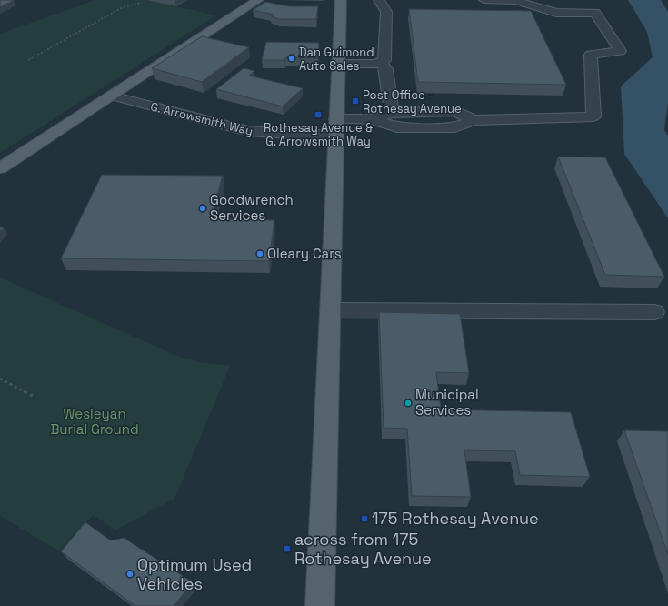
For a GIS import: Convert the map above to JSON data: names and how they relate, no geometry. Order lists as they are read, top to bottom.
{
  "streets": {
    "street": ["G. Arrowsmith Way"]
  },
  "parks": ["Wesleyan Burial Ground"],
  "places": {
    "other": [
      "Dan Guimond Auto Sales",
      "Goodwrench Services",
      "Oleary Cars",
      "Municipal Services",
      "Optimum Used Vehicles"
    ],
    "transit": [
      "Post Office - Rothesay Avenue",
      "Rothesay Avenue & G. Arrowsmith Way",
      "175 Rothesay Avenue",
      "across from 175 Rothesay Avenue"
    ]
  }
}
